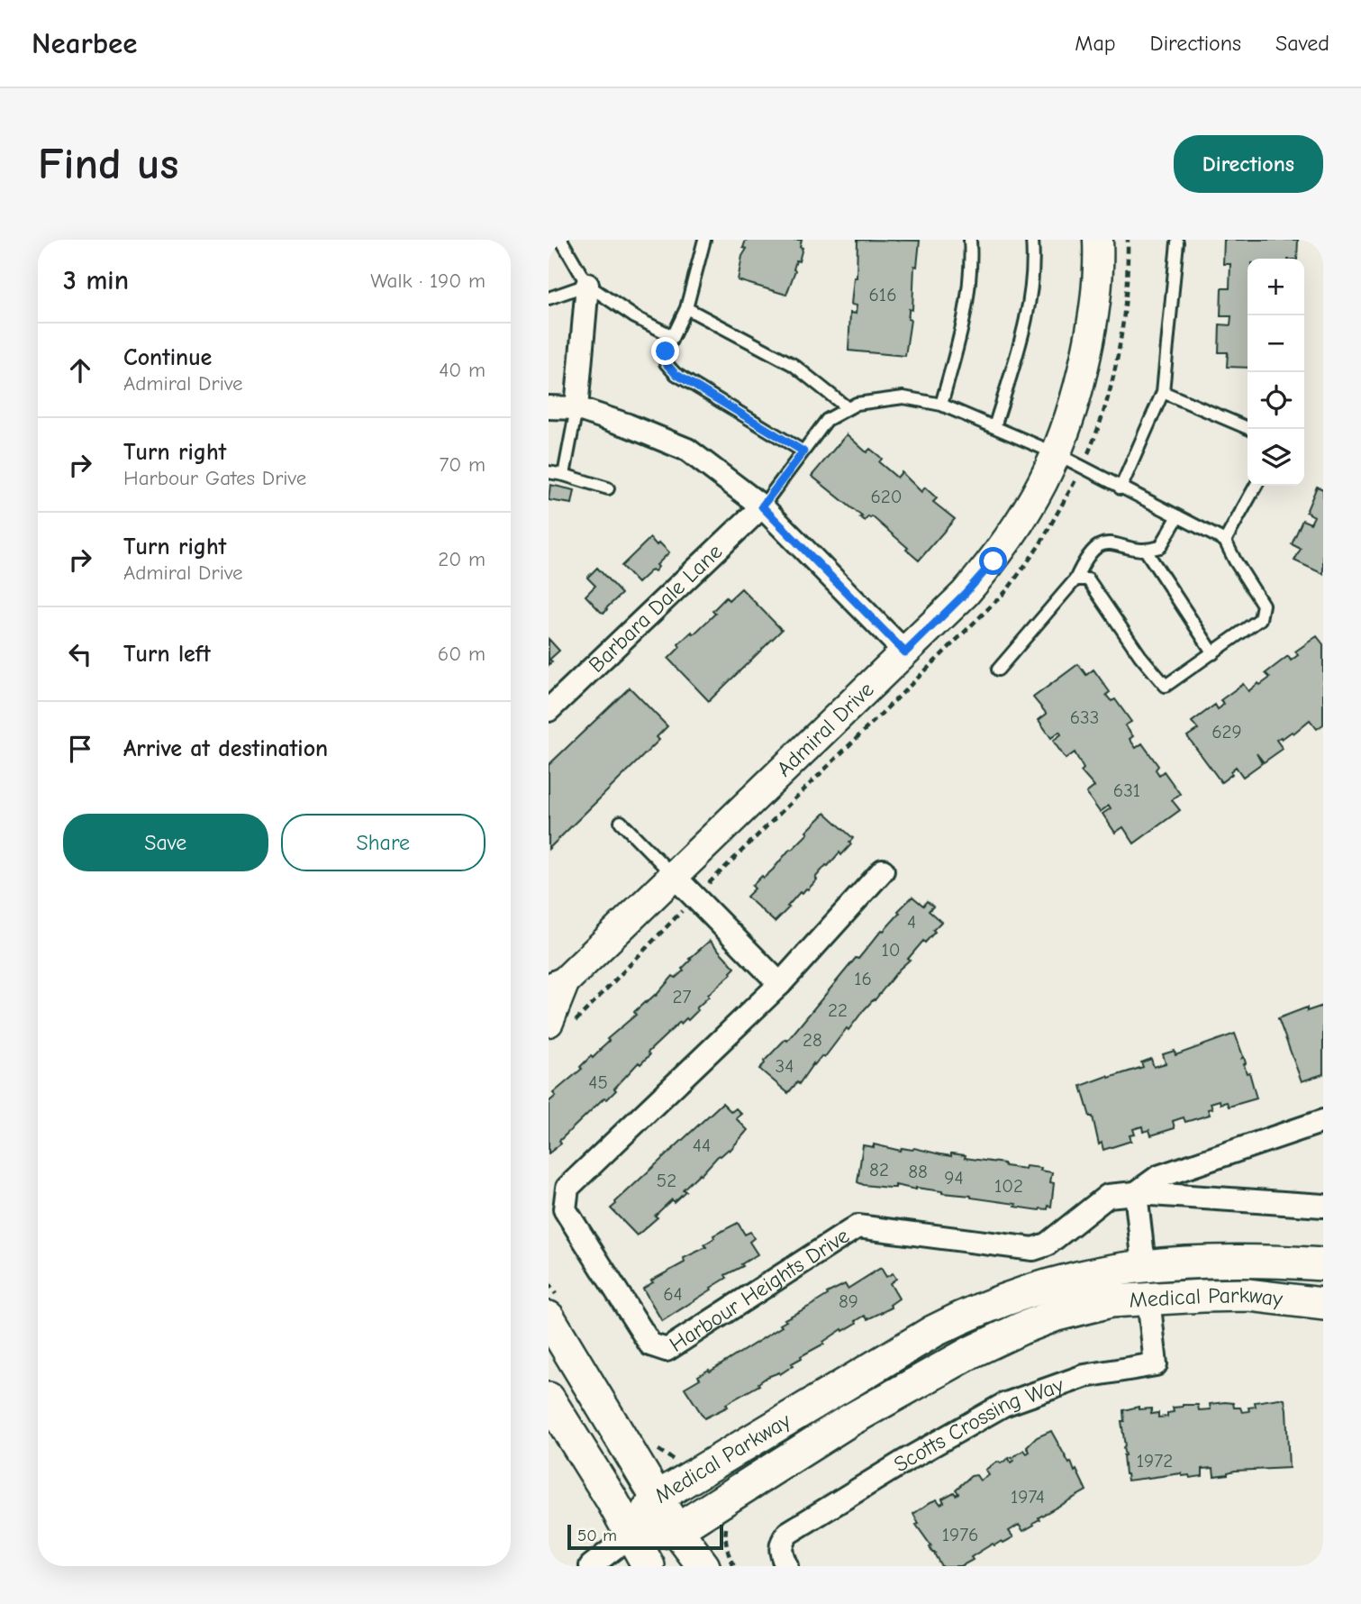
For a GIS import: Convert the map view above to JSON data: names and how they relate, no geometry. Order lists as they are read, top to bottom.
{
  "streets": {
    "main road": ["Medical Parkway"],
    "street": [
      "Barbara Dale Lane",
      "Admiral Drive",
      "Harbour Heights Drive",
      "Scotts Crossing Way"
    ]
  },
  "crossings": [
    ["Medical Parkway", "Scotts Crossing Way"]
  ],
  "house_numbers": [
    "616",
    "620",
    "633",
    "629",
    "631",
    "4",
    "10",
    "16",
    "27",
    "22",
    "28",
    "34",
    "45",
    "44",
    "82",
    "88",
    "94",
    "52",
    "102",
    "64",
    "89",
    "1972",
    "1974",
    "1976"
  ],
  "scale_bar": "50 m",
  "page": {
    "header": "Nearbee",
    "nav": ["Map", "Directions", "Saved"],
    "buttons": [
      "Directions",
      ["Save", "Share"]
    ],
    "title": "Find us",
    "heading": ["3 min", "Walk · 190 m"],
    "map_buttons": ["+", "−"],
    "list": [
      ["Continue", "Admiral Drive", "40 m"],
      ["Turn right", "Harbour Gates Drive", "70 m"],
      ["Turn right", "Admiral Drive", "20 m"],
      ["Turn left", "60 m"],
      "Arrive at destination"
    ],
    "scale": "50 m"
  }
}
